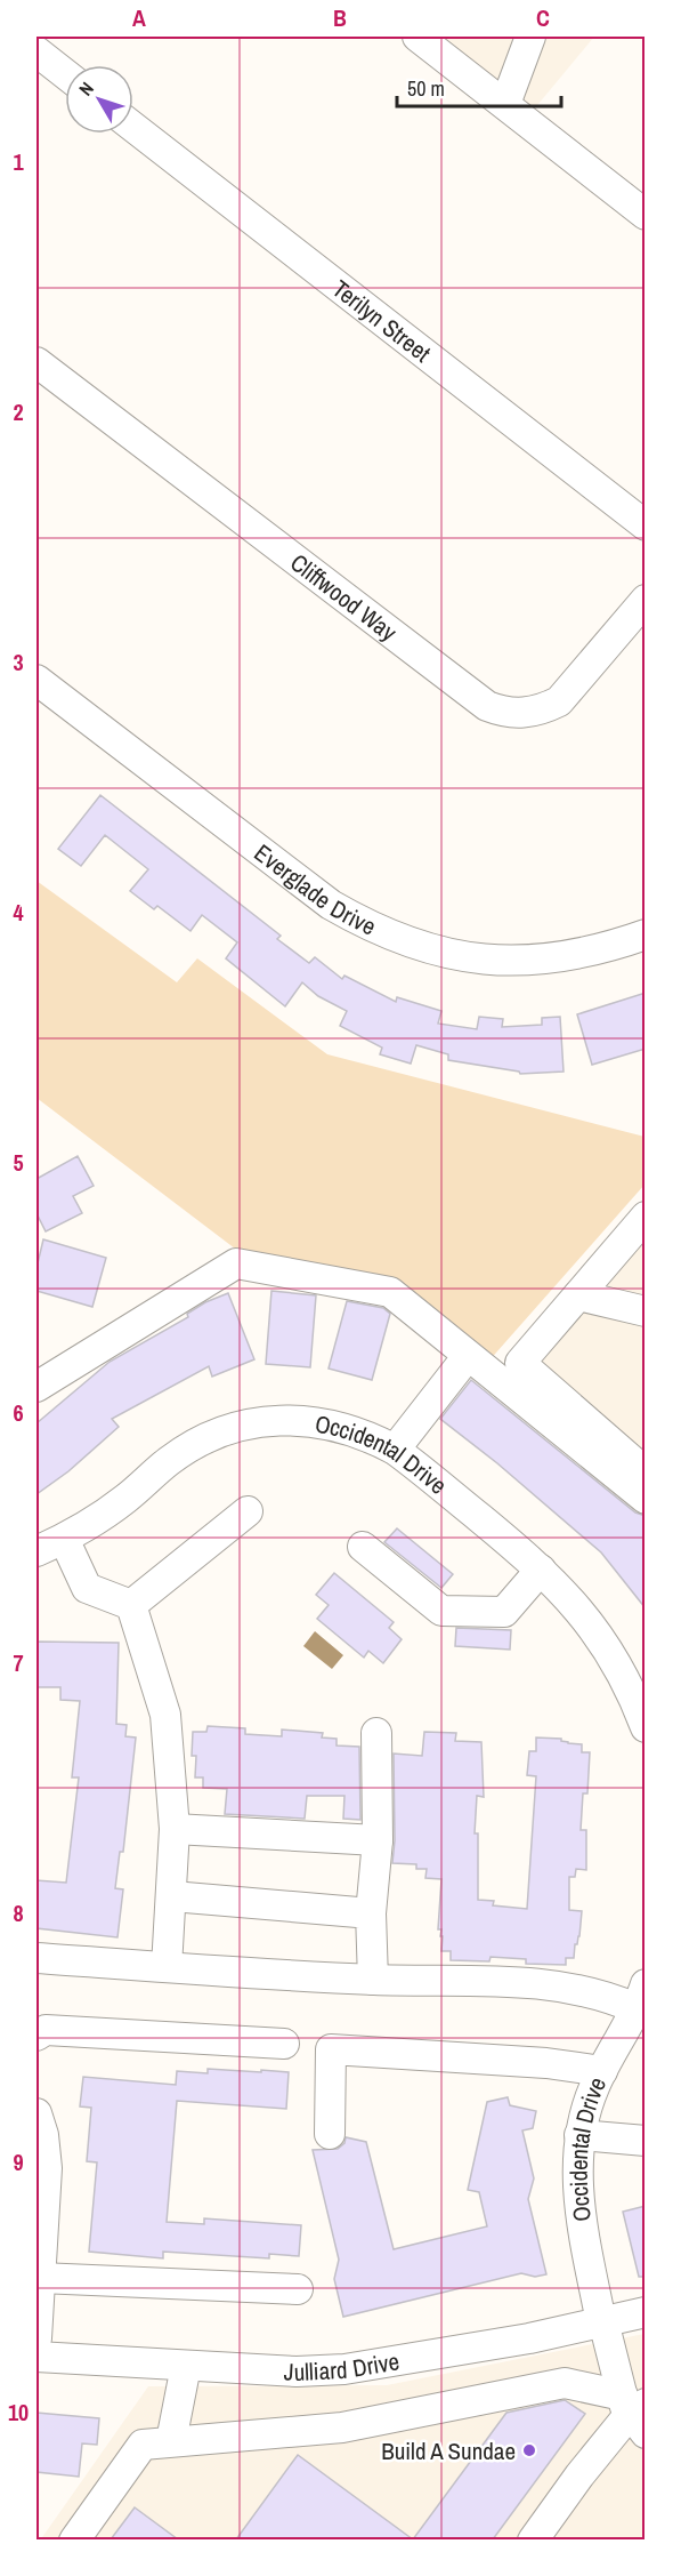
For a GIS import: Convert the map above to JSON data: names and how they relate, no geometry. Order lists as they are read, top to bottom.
{
  "streets": {
    "street": [
      "Terilyn Street",
      "Cliffwood Way",
      "Everglade Drive",
      "Occidental Drive",
      "Julliard Drive"
    ]
  },
  "crossings": [
    ["Occidental Drive", "Julliard Drive"]
  ],
  "places": ["Build A Sundae"],
  "scale_bar": "50 m",
  "north": "top left",
  "grid": {
    "columns": ["A", "B", "C"],
    "rows": [
      "1",
      "2",
      "3",
      "4",
      "5",
      "6",
      "7",
      "8",
      "9",
      "10"
    ]
  }
}
